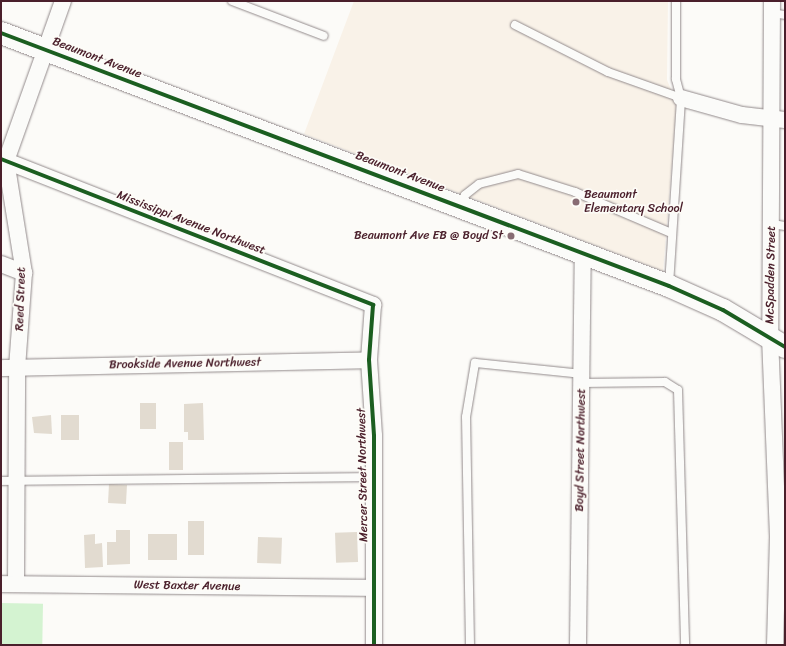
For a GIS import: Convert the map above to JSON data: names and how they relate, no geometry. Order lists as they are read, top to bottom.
{
  "streets": {
    "street": [
      "Beaumont Avenue",
      "Mississippi Avenue Northwest",
      "McSpadden Street",
      "Reed Street",
      "Brookside Avenue Northwest",
      "Boyd Street Northwest",
      "Mercer Street Northwest",
      "West Baxter Avenue"
    ]
  },
  "crossings": [
    ["Beaumont Avenue", "McSpadden Street"],
    ["Beaumont Avenue", "Reed Street"],
    ["Beaumont Avenue", "Boyd Street Northwest"],
    ["Mississippi Avenue Northwest", "Reed Street"],
    ["Mississippi Avenue Northwest", "Mercer Street Northwest"],
    ["Reed Street", "Brookside Avenue Northwest"],
    ["Reed Street", "West Baxter Avenue"],
    ["Brookside Avenue Northwest", "Mercer Street Northwest"],
    ["Mercer Street Northwest", "West Baxter Avenue"]
  ],
  "places": ["Beaumont Elementary School", "Beaumont Ave EB @ Boyd St"]
}
